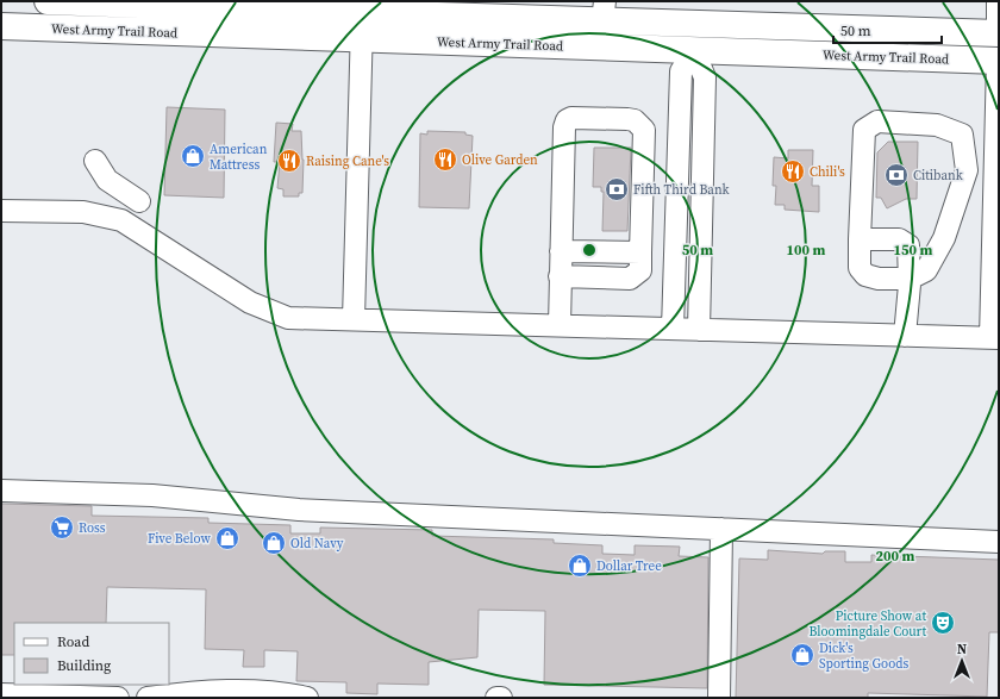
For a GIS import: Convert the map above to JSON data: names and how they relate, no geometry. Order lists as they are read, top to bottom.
{
  "streets": {
    "main road": ["West Army Trail Road"]
  },
  "places": {
    "shop": [
      "American Mattress",
      "Five Below",
      "Old Navy",
      "Dollar Tree",
      "Dick's Sporting Goods"
    ],
    "restaurant": ["Olive Garden", "Raising Cane's", "Chili's"],
    "bank": ["Citibank", "Fifth Third Bank"],
    "supermarket": ["Ross"],
    "theatre": ["Picture Show at Bloomingdale Court"]
  },
  "legend": ["Road", "Building"],
  "scale_bar": "50 m",
  "north": "top",
  "rings": [
    "50 m",
    "100 m",
    "150 m",
    "200 m"
  ]
}
